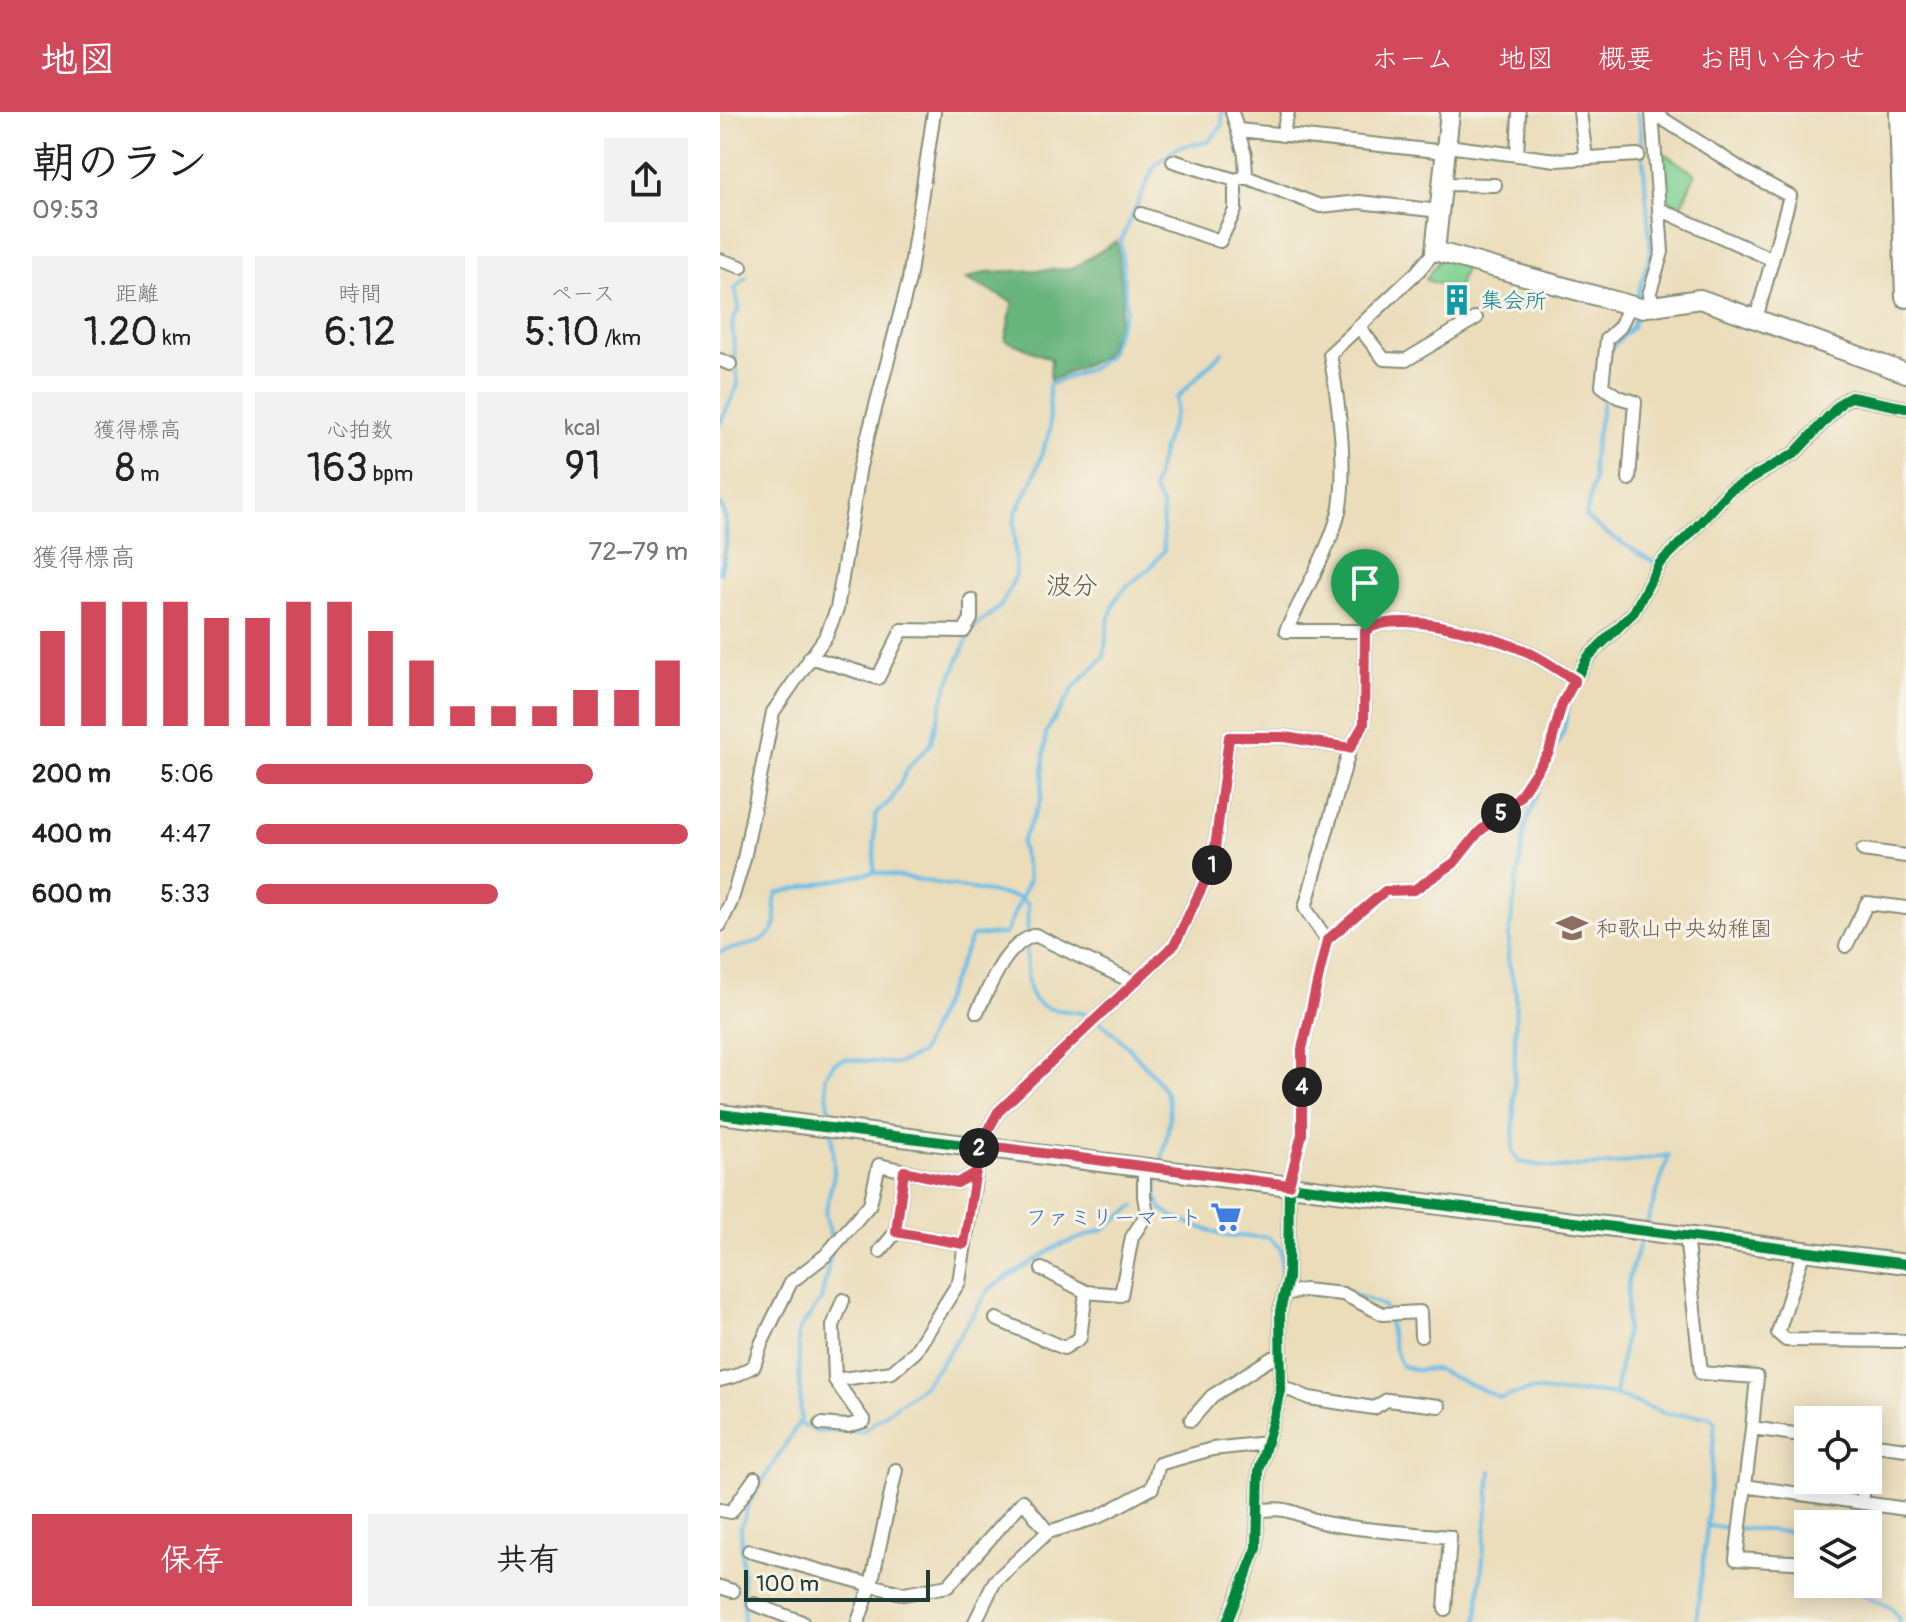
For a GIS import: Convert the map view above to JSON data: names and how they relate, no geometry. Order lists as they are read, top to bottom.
{
  "districts": ["波分"],
  "places": {
    "building": ["集会所"],
    "school or university": ["和歌山中央幼稚園"],
    "supermarket": ["ファミリーマート"]
  },
  "scale_bar": "100 m",
  "page": {
    "header": "地図",
    "nav": [
      "ホーム",
      "地図",
      "概要",
      "お問い合わせ"
    ],
    "heading": ["朝のラン", "09:53"],
    "stats": [
      ["距離", "1.20 km"],
      ["時間", "6:12"],
      ["ペース", "5:10 /km"],
      ["獲得標高", "8 m"],
      ["心拍数", "163 bpm"],
      ["kcal", "91"]
    ],
    "chart": ["獲得標高", "72–79 m"],
    "list": [
      {
        "name": "200 m",
        "note": "5:06"
      },
      {
        "name": "400 m",
        "note": "4:47"
      },
      {
        "name": "600 m",
        "note": "5:33"
      }
    ],
    "pins": [
      "5",
      "1",
      "4",
      "2"
    ],
    "buttons": ["保存", "共有"],
    "scale": "100 m"
  }
}
